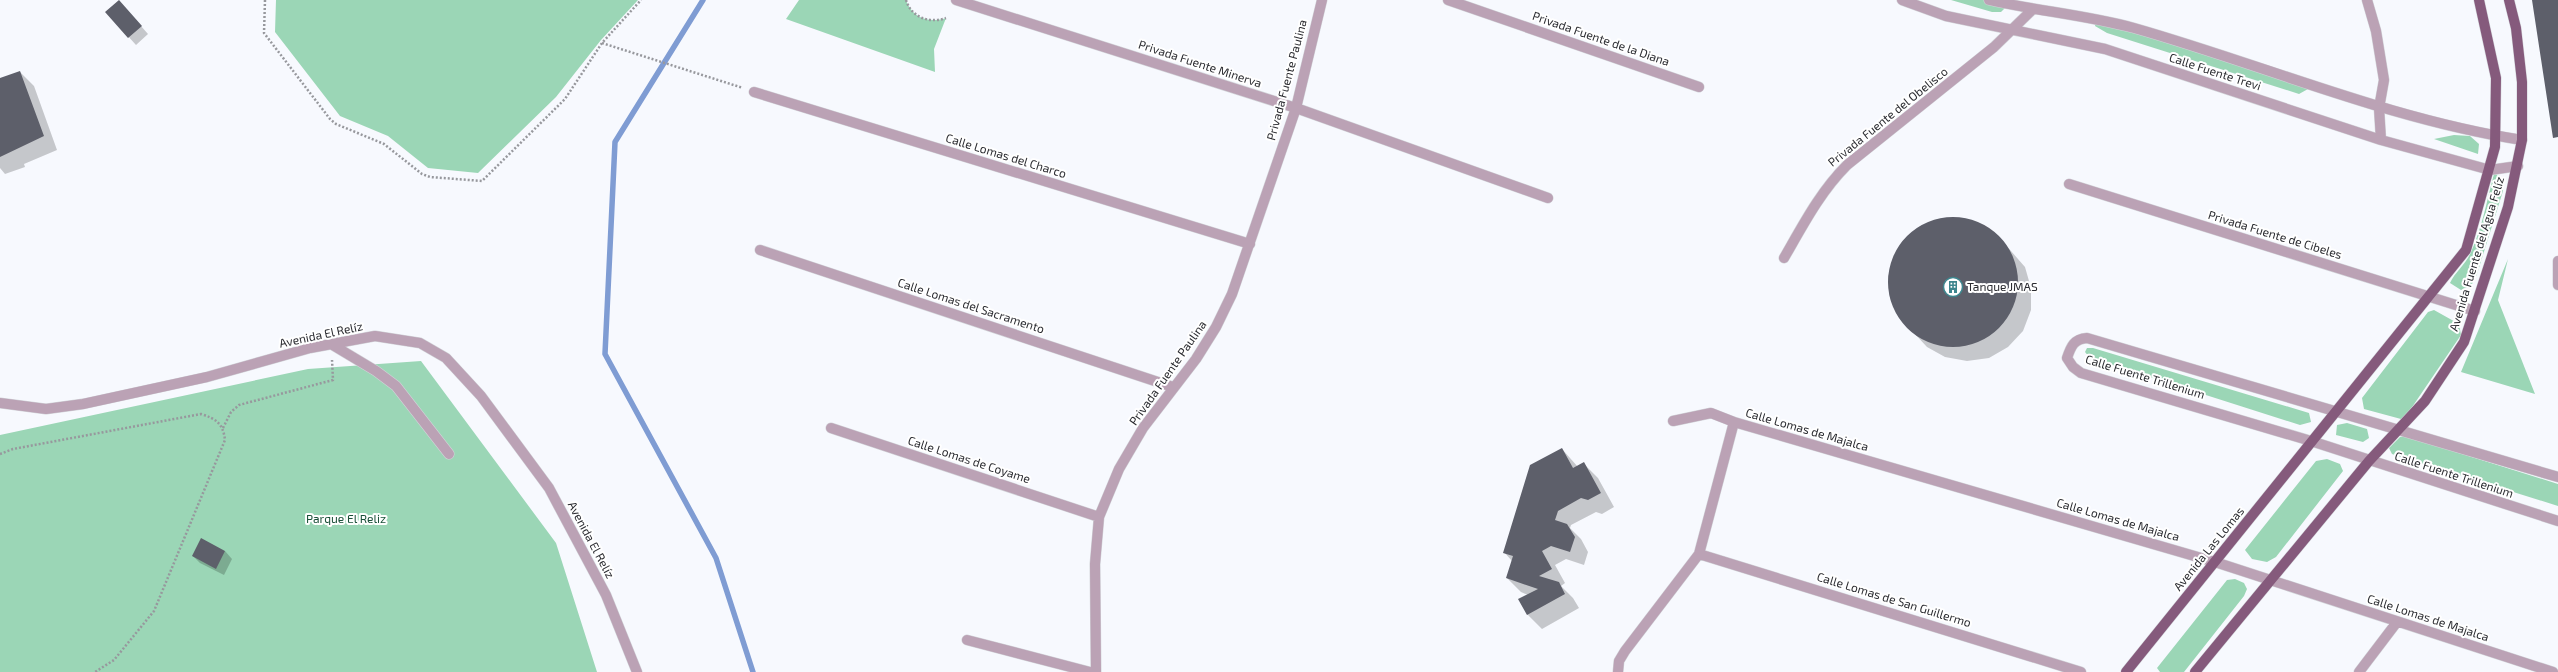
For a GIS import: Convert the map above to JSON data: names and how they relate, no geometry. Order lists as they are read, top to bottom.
{
  "streets": {
    "main road": ["Avenida Fuente del Agua Felíz", "Avenida Las Lomas"],
    "street": [
      "Privada Fuente de la Diana",
      "Privada Fuente Minerva",
      "Calle Fuente Trevi",
      "Privada Fuente Paulina",
      "Privada Fuente del Obelisco",
      "Calle Lomas del Charco",
      "Privada Fuente de Cibeles",
      "Calle Lomas del Sacramento",
      "Avenida El Relíz",
      "Calle Fuente Trillenium",
      "Calle Lomas de Majalca",
      "Calle Lomas de Coyame",
      "Calle Lomas de San Guillermo"
    ]
  },
  "crossings": [
    ["Privada Fuente Minerva", "Privada Fuente Paulina"],
    ["Calle Fuente Trevi", "Privada Fuente del Obelisco"],
    ["Calle Fuente Trevi", "Avenida Fuente del Agua Felíz"],
    ["Privada Fuente Paulina", "Calle Lomas del Charco"],
    ["Privada Fuente Paulina", "Calle Lomas del Sacramento"],
    ["Privada Fuente Paulina", "Calle Lomas de Coyame"],
    ["Privada Fuente de Cibeles", "Avenida Fuente del Agua Felíz"],
    ["Avenida Fuente del Agua Felíz", "Calle Fuente Trillenium"],
    ["Avenida Fuente del Agua Felíz", "Avenida Las Lomas"],
    ["Calle Fuente Trillenium", "Avenida Las Lomas"],
    ["Calle Lomas de Majalca", "Avenida Las Lomas"]
  ],
  "parks": ["Parque El Reliz"],
  "places": {
    "building": ["Tanque JMAS"]
  }
}
